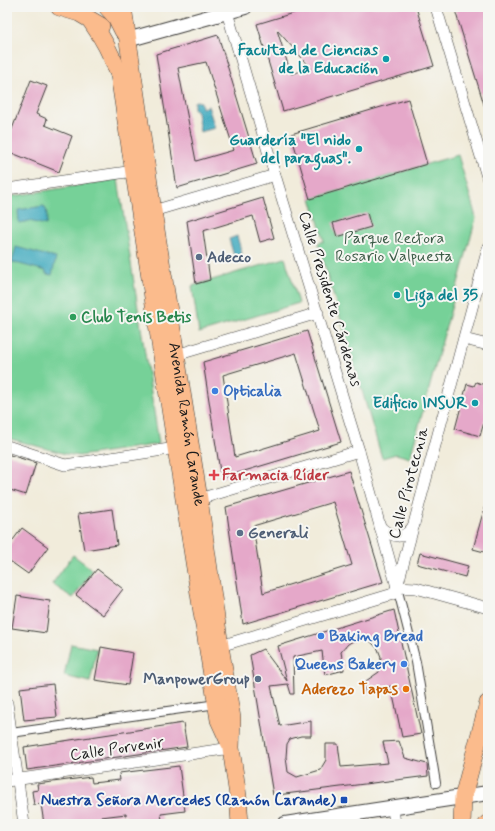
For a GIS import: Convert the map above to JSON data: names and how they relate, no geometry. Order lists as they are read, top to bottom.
{
  "streets": {
    "main road": ["Avenida Ramón Carande"],
    "street": ["Calle Presidente Cárdenas", "Calle Pirotecnia", "Calle Porvenir"]
  },
  "crossings": [
    ["Calle Presidente Cárdenas", "Calle Pirotecnia"],
    ["Avenida Ramón Carande", "Calle Porvenir"]
  ],
  "parks": ["Parque Rectora Rosario Valpuesta"],
  "places": {
    "other": [
      "Facultad de Ciencias de la Educación",
      "Guardería \"El nido del paraguas\".",
      "Adecco",
      "Liga del 35",
      "Club Tenis Betis",
      "Opticalia",
      "Edificio INSUR",
      "Generali",
      "Baking Bread",
      "Queens Bakery",
      "ManpowerGroup",
      "Aderezo Tapas"
    ],
    "health": ["Farmacia Ríder"],
    "transit": ["Nuestra Señora Mercedes (Ramón Carande)"]
  }
}
